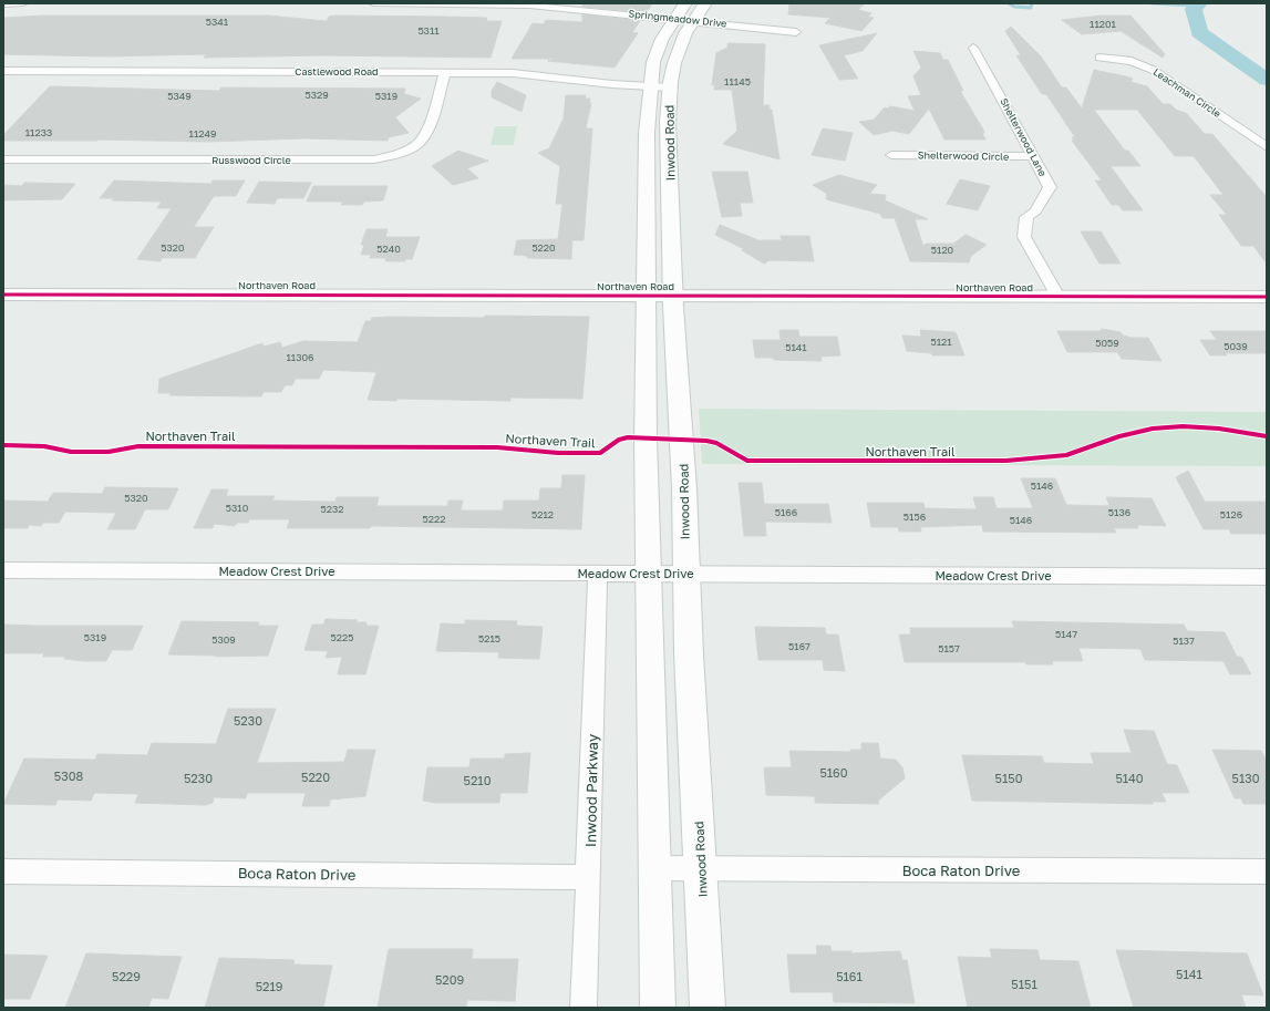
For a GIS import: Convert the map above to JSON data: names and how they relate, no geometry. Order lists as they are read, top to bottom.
{
  "streets": {
    "main road": ["Inwood Road"],
    "street": [
      "Springmeadow Drive",
      "Castlewood Road",
      "Leachman Circle",
      "Shelterwood Lane",
      "Shelterwood Circle",
      "Russwood Circle",
      "Northaven Road",
      "Meadow Crest Drive",
      "Inwood Parkway",
      "Boca Raton Drive"
    ],
    "cycle path": ["Northaven Trail"]
  },
  "crossings": [
    ["Springmeadow Drive", "Inwood Road"],
    ["Castlewood Road", "Inwood Road"],
    ["Castlewood Road", "Russwood Circle"],
    ["Shelterwood Lane", "Shelterwood Circle"],
    ["Shelterwood Lane", "Northaven Road"],
    ["Inwood Road", "Northaven Road"],
    ["Inwood Road", "Meadow Crest Drive"],
    ["Inwood Road", "Boca Raton Drive"],
    ["Meadow Crest Drive", "Inwood Parkway"],
    ["Inwood Parkway", "Boca Raton Drive"]
  ],
  "house_numbers": [
    "5341",
    "11201",
    "5311",
    "11145",
    "5329",
    "5349",
    "5319",
    "11233",
    "11249",
    "5320",
    "5220",
    "5240",
    "5120",
    "5121",
    "5059",
    "5039",
    "5141",
    "11306",
    "5146",
    "5320",
    "5310",
    "5232",
    "5166",
    "5136",
    "5212",
    "5126",
    "5156",
    "5222",
    "5146",
    "5147",
    "5319",
    "5225",
    "5215",
    "5309",
    "5137",
    "5167",
    "5157",
    "5230",
    "5160",
    "5308",
    "5220",
    "5230",
    "5150",
    "5140",
    "5130",
    "5210",
    "5141",
    "5229",
    "5161",
    "5209",
    "5151",
    "5219"
  ]
}
